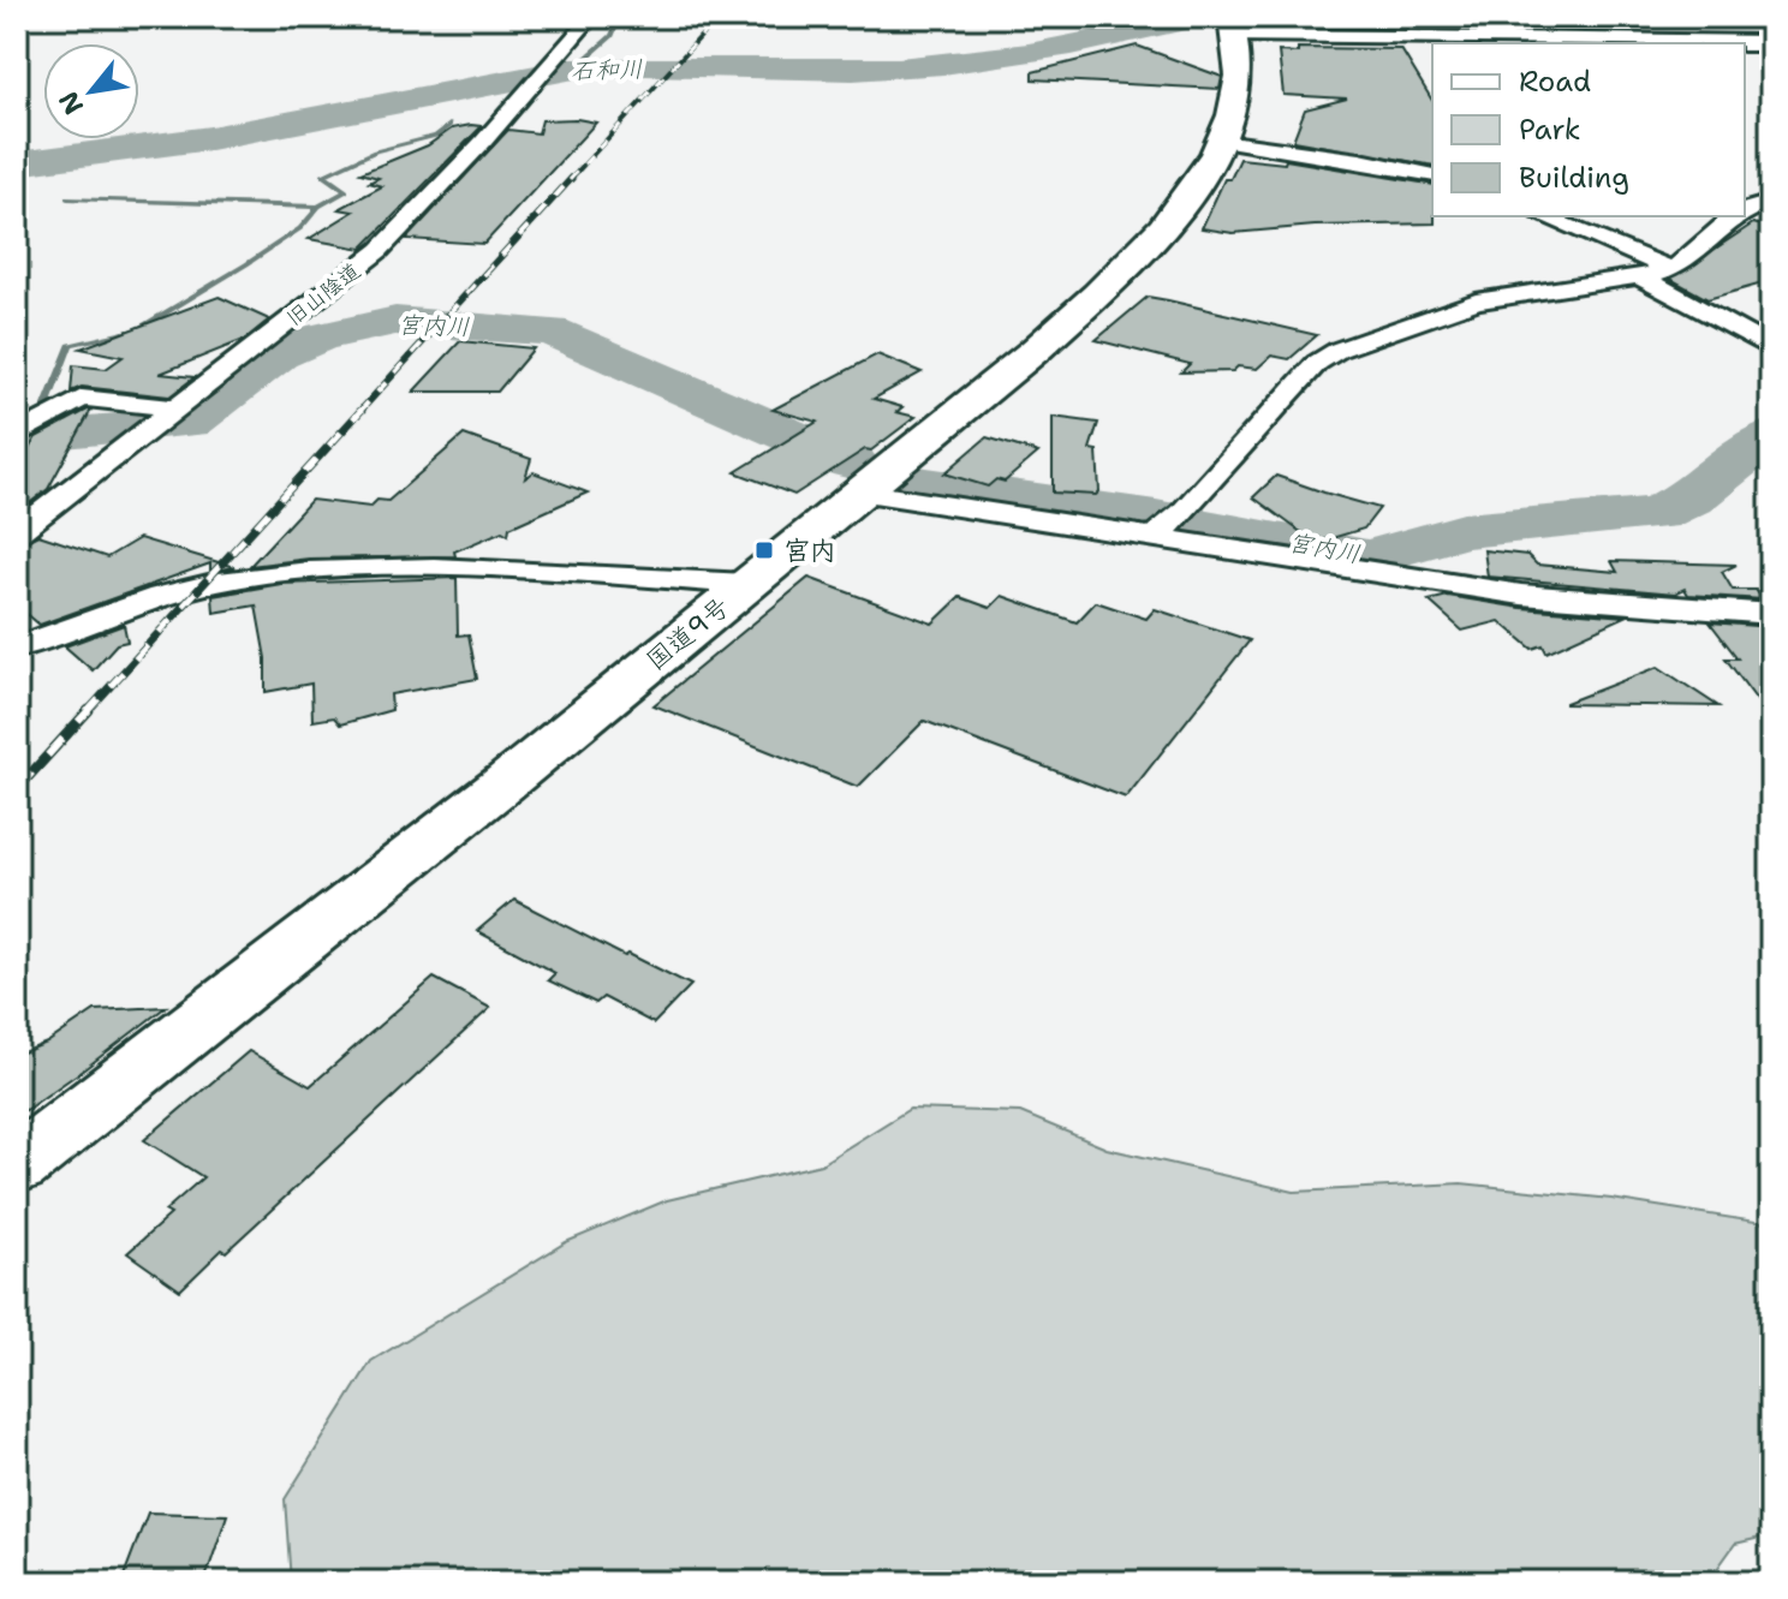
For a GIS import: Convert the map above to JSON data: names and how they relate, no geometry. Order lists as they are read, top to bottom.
{
  "streets": {
    "highway": ["国道9号"],
    "street": ["旧山陰道"]
  },
  "water": ["石和川", "宮内川"],
  "places": {
    "transit": ["宮内"]
  },
  "legend": ["Road", "Park", "Building"],
  "north": "bottom left"
}
